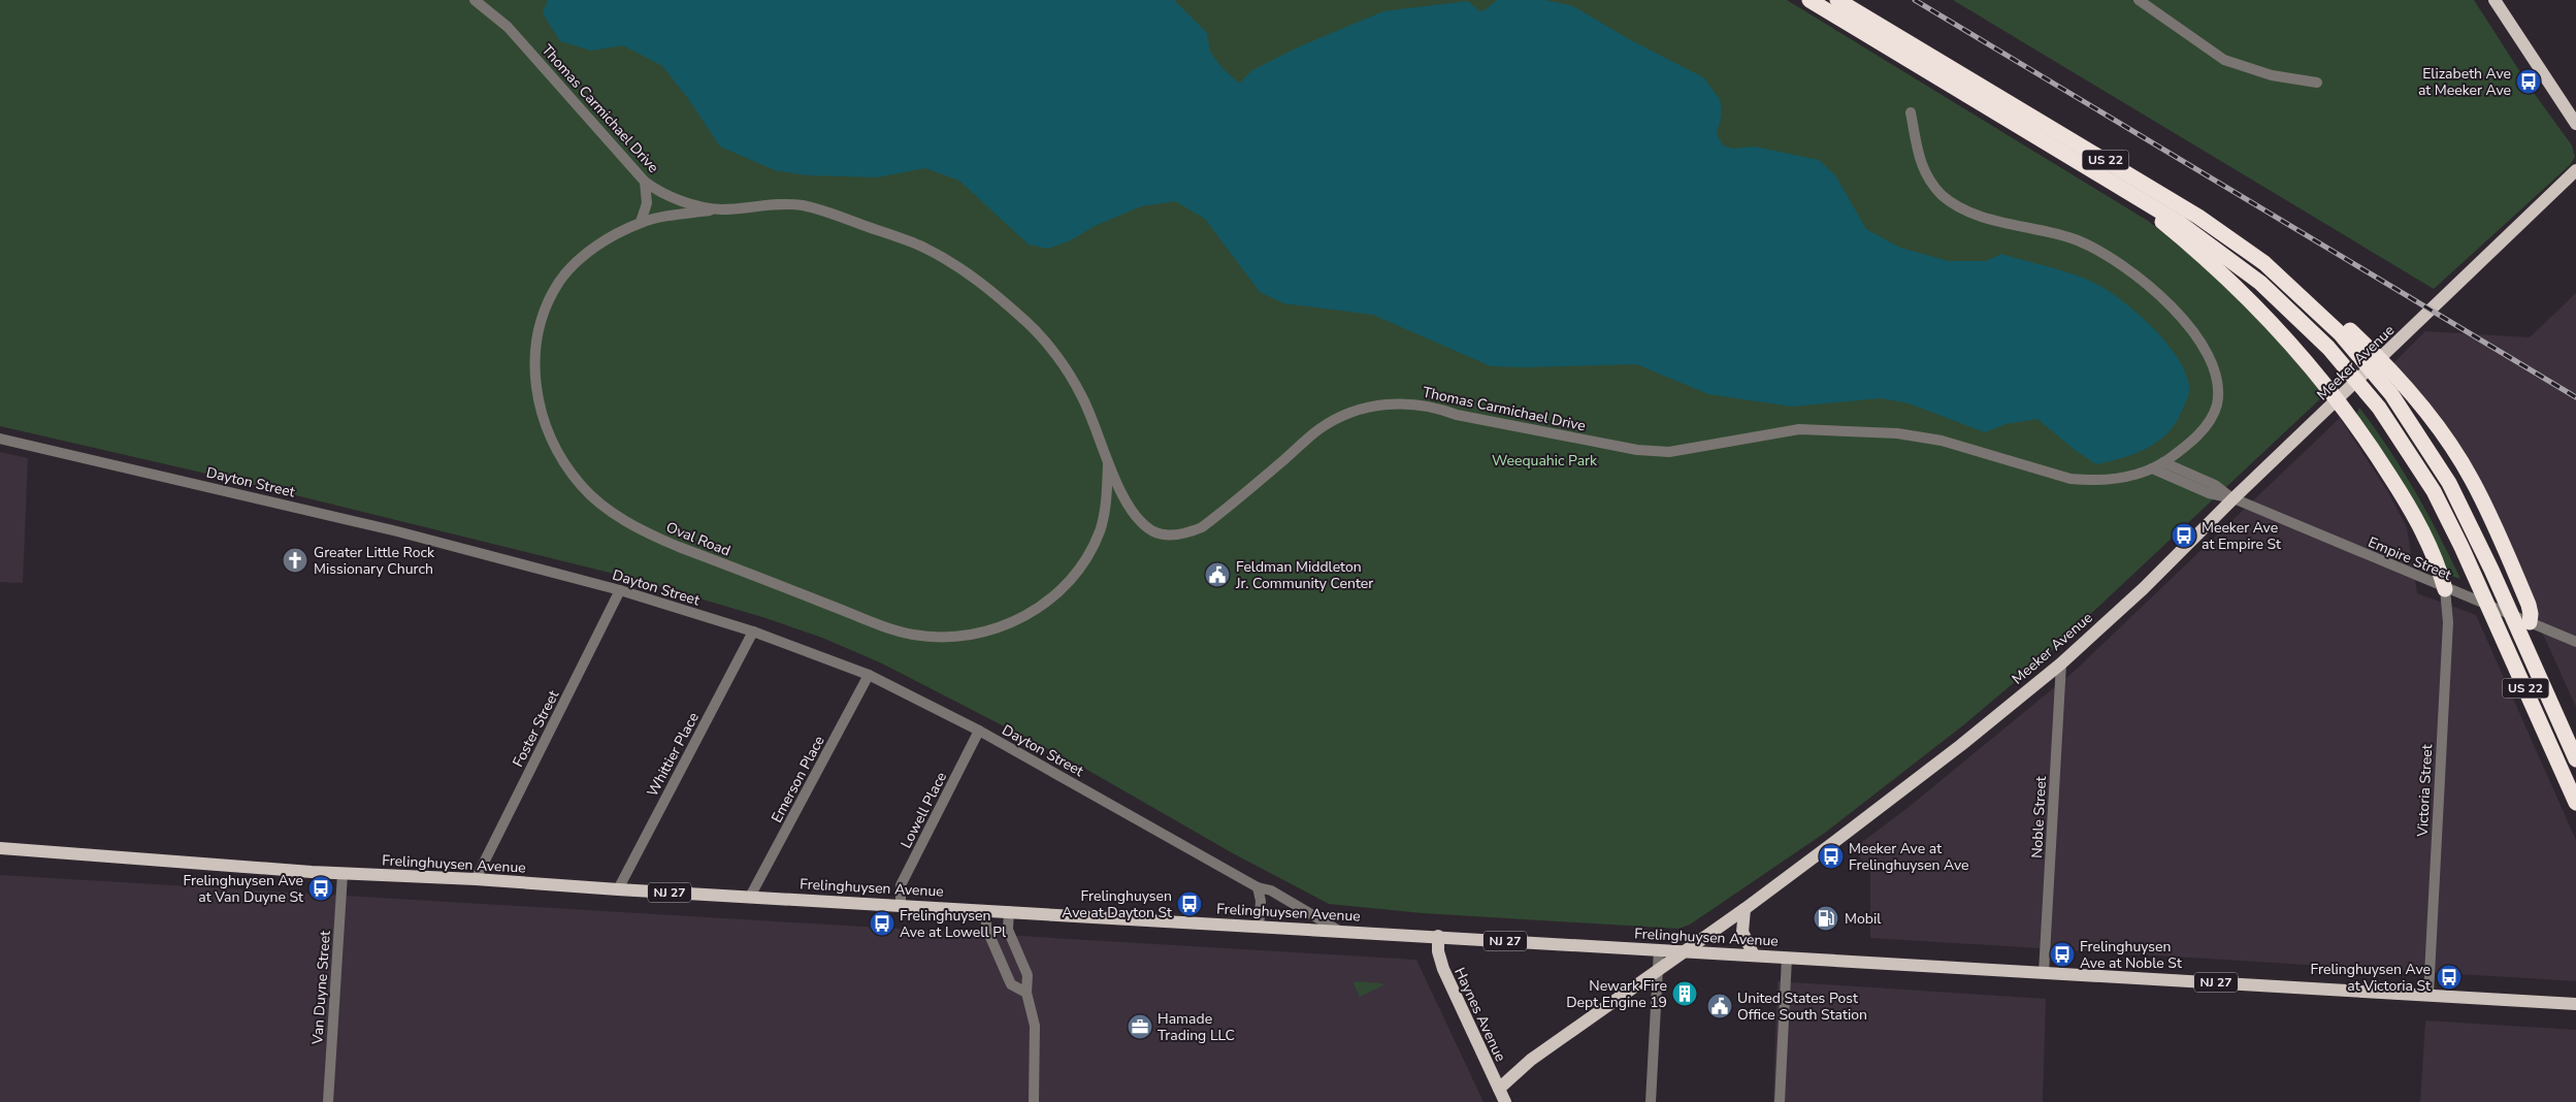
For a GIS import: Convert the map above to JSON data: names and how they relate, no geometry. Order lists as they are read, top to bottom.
{
  "streets": {
    "highway": ["US 22"],
    "main road": [
      "Meeker Avenue",
      "Frelinghuysen Avenue",
      "NJ 27",
      "Haynes Avenue"
    ],
    "street": [
      "Thomas Carmichael Drive",
      "Dayton Street",
      "Oval Road",
      "Empire Street",
      "Foster Street",
      "Whittier Place",
      "Emerson Place",
      "Victoria Street",
      "Lowell Place",
      "Noble Street",
      "Van Duyne Street"
    ]
  },
  "crossings": [
    ["Thomas Carmichael Drive", "Oval Road"],
    ["Meeker Avenue", "Empire Street"],
    ["Meeker Avenue", "Noble Street"],
    ["Meeker Avenue", "Frelinghuysen Avenue"],
    ["Meeker Avenue", "Haynes Avenue"],
    ["Dayton Street", "Foster Street"],
    ["Dayton Street", "Whittier Place"],
    ["Dayton Street", "Emerson Place"],
    ["Dayton Street", "Lowell Place"],
    ["Dayton Street", "Frelinghuysen Avenue"],
    ["Empire Street", "Victoria Street"],
    ["Foster Street", "Frelinghuysen Avenue"],
    ["Whittier Place", "Frelinghuysen Avenue"],
    ["Emerson Place", "Frelinghuysen Avenue"],
    ["Victoria Street", "Frelinghuysen Avenue"],
    ["Lowell Place", "Frelinghuysen Avenue"],
    ["Noble Street", "Frelinghuysen Avenue"],
    ["Frelinghuysen Avenue", "Van Duyne Street"],
    ["Frelinghuysen Avenue", "Haynes Avenue"]
  ],
  "parks": ["Weequahic Park"],
  "places": {
    "bus stop": [
      "Elizabeth Ave at Meeker Ave",
      "Meeker Ave at Empire St",
      "Meeker Ave at Frelinghuysen Ave",
      "Frelinghuysen Ave at Van Duyne St",
      "Frelinghuysen Ave at Dayton St",
      "Frelinghuysen Ave at Lowell Pl",
      "Frelinghuysen Ave at Noble St",
      "Frelinghuysen Ave at Victoria St"
    ],
    "church": ["Greater Little Rock Missionary Church"],
    "public building": ["Feldman Middleton Jr. Community Center", "United States Post Office South Station"],
    "fuel station": ["Mobil"],
    "building": ["Newark Fire Dept Engine 19"],
    "office": ["Hamade Trading LLC"]
  }
}
